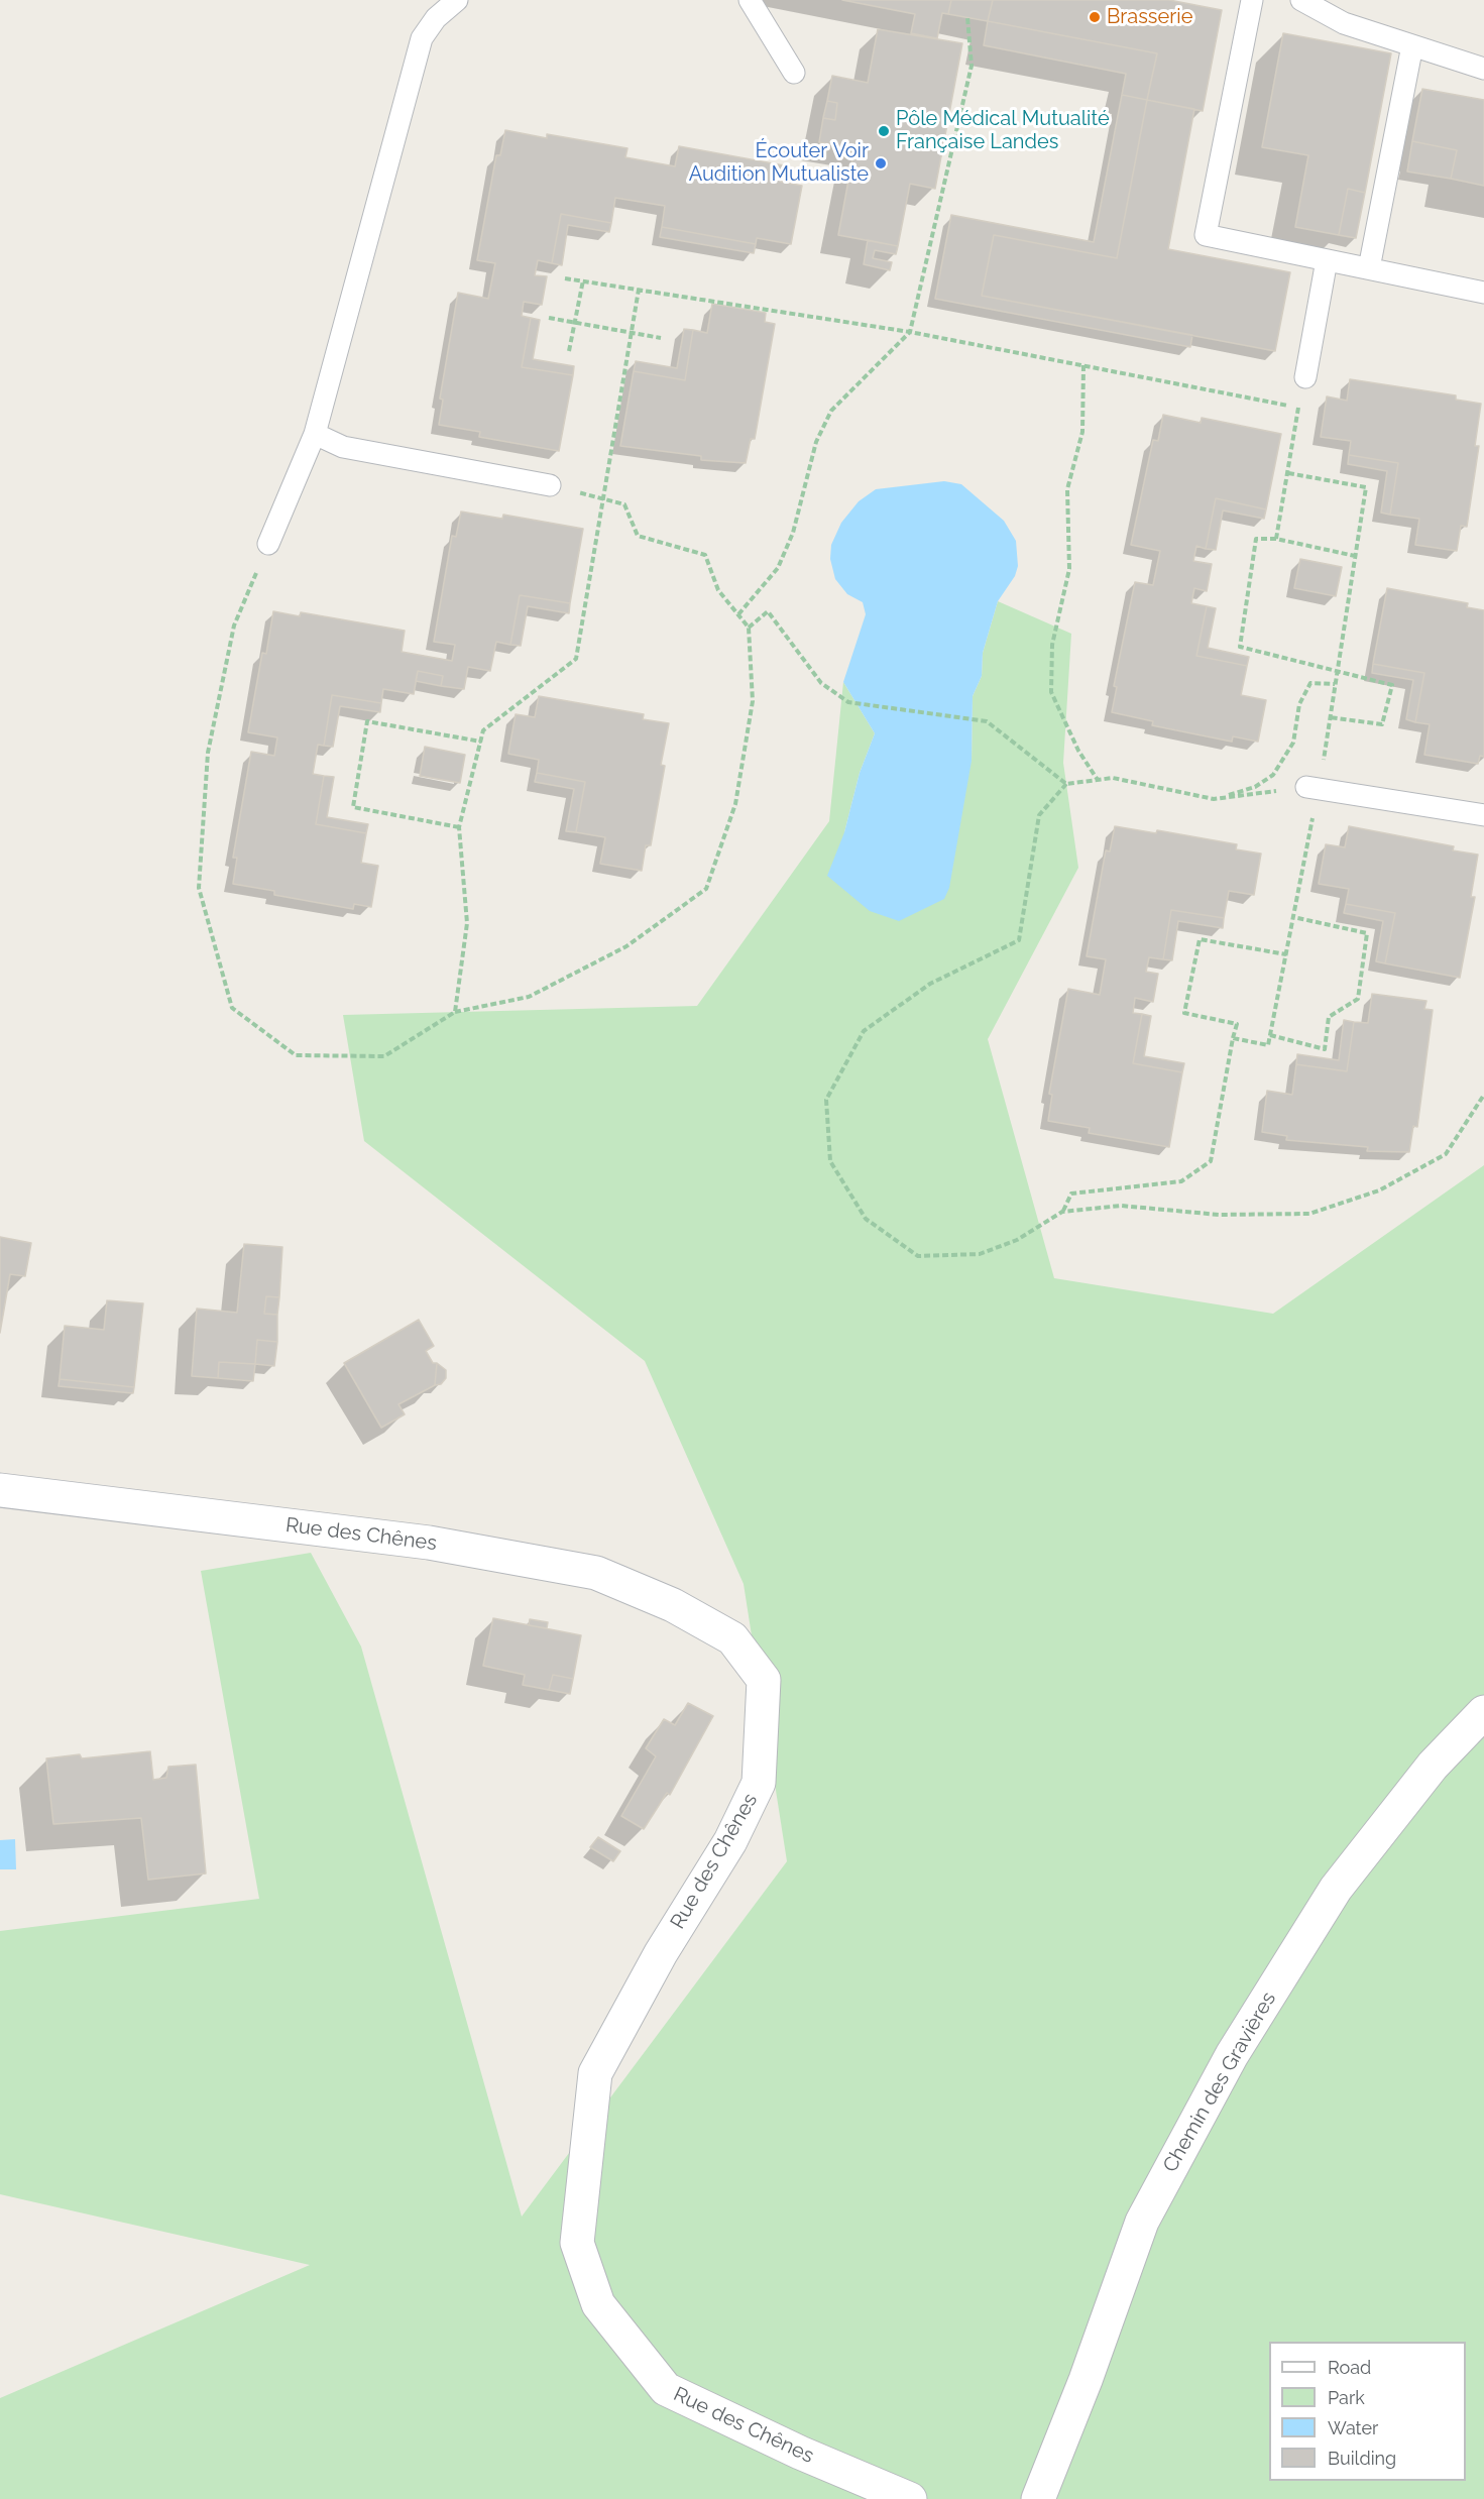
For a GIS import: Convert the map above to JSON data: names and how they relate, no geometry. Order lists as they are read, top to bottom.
{
  "streets": {
    "street": ["Rue des Chênes", "Chemin des Gravières"]
  },
  "places": ["Brasserie", "Pôle Médical Mutualité Française Landes", "Écouter Voir Audition Mutualiste"],
  "legend": [
    "Road",
    "Park",
    "Water",
    "Building"
  ]
}
